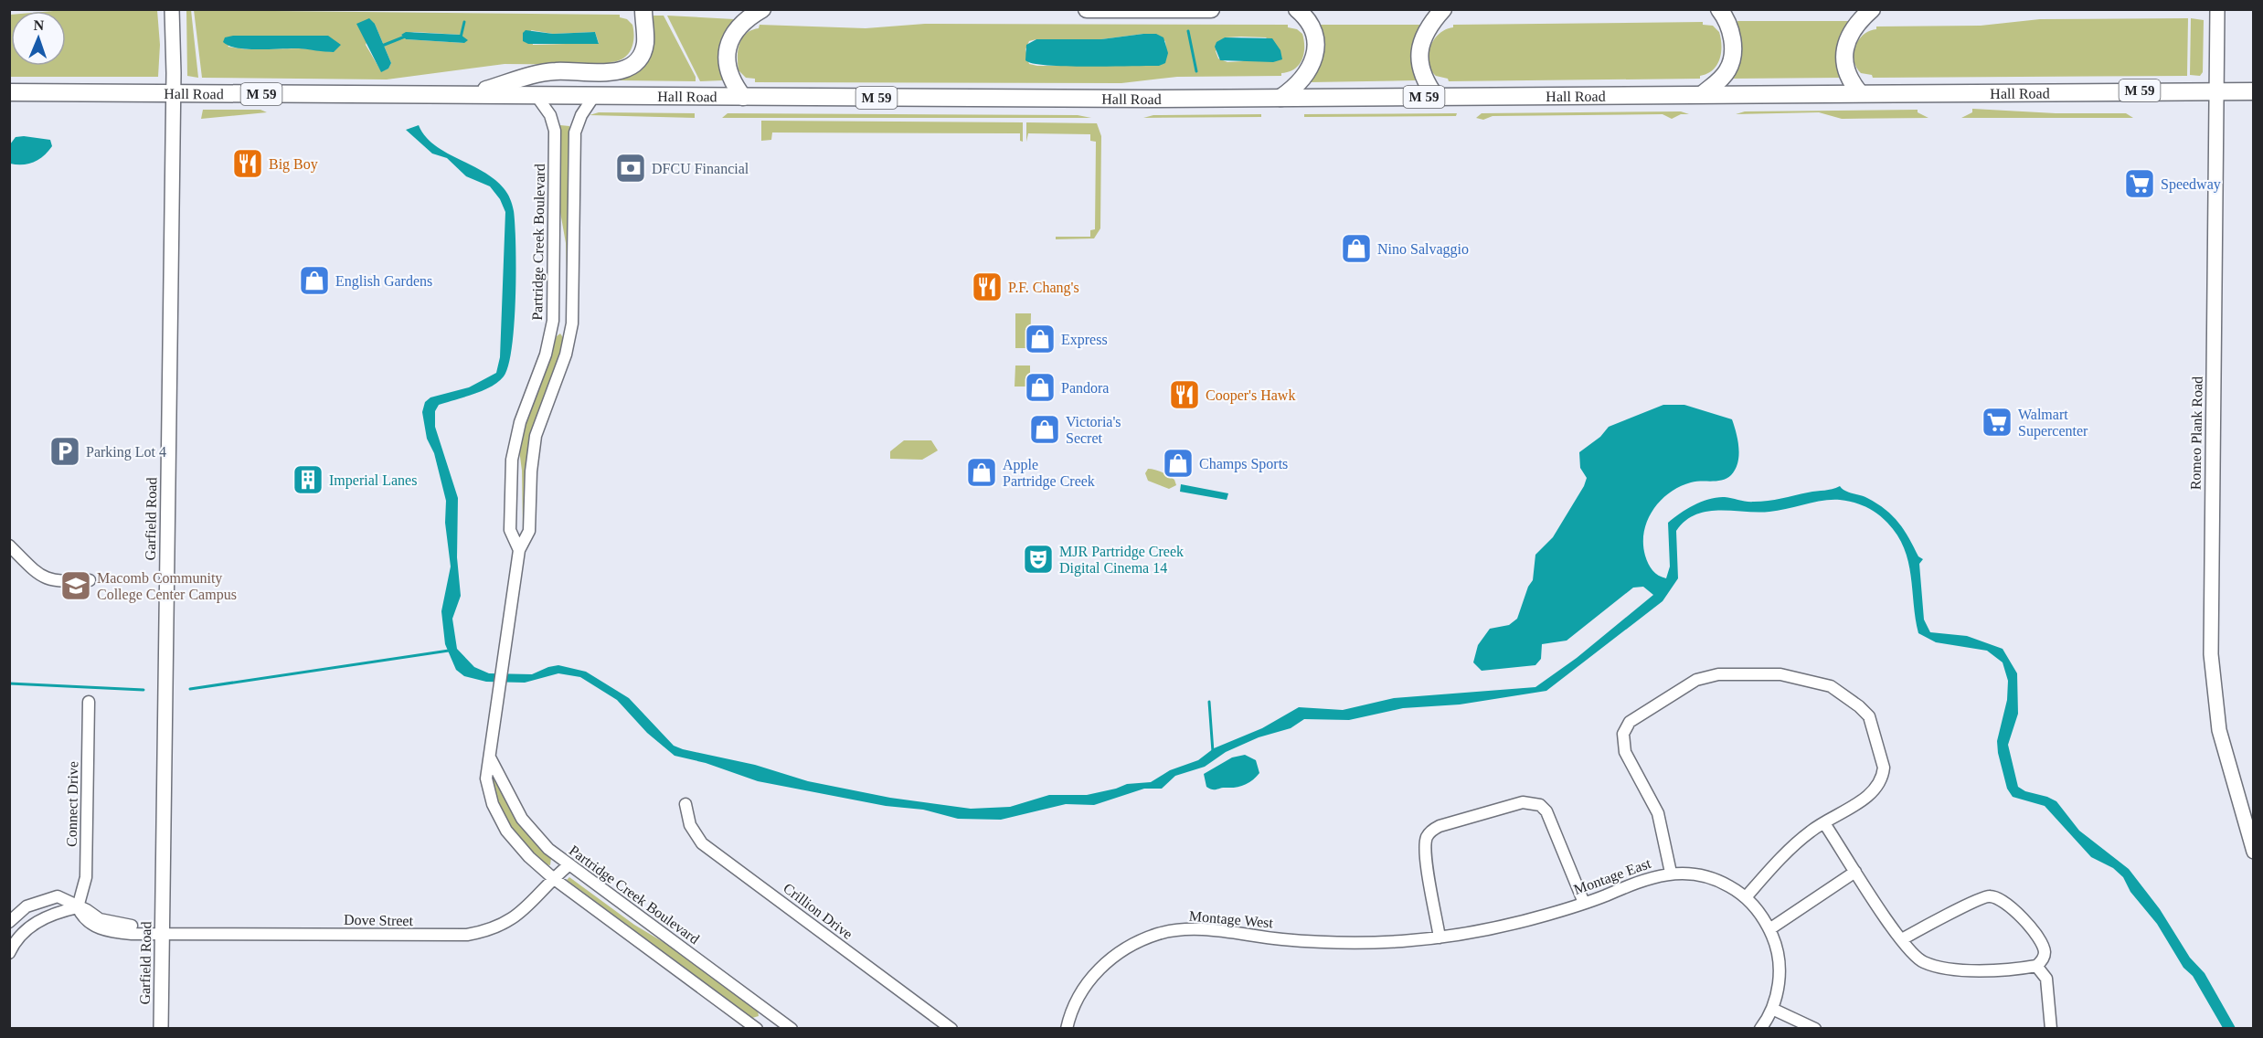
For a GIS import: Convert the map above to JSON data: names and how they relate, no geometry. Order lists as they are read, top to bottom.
{
  "streets": {
    "highway": ["M 59", "Hall Road"],
    "main road": ["Romeo Plank Road", "Garfield Road"],
    "street": [
      "Partridge Creek Boulevard",
      "Connect Drive",
      "Montage East",
      "Crillion Drive",
      "Montage West",
      "Dove Street"
    ]
  },
  "crossings": [
    ["Hall Road", "Partridge Creek Boulevard"],
    ["Hall Road", "Romeo Plank Road"],
    ["Hall Road", "Garfield Road"],
    ["Partridge Creek Boulevard", "Dove Street"],
    ["Garfield Road", "Dove Street"],
    ["Connect Drive", "Dove Street"],
    ["Montage East", "Montage West"]
  ],
  "places": {
    "restaurant": ["Big Boy", "P.F. Chang's", "Cooper's Hawk"],
    "bank": ["DFCU Financial"],
    "supermarket": ["Speedway", "Walmart Supercenter"],
    "shop": [
      "Nino Salvaggio",
      "English Gardens",
      "Express",
      "Pandora",
      "Victoria's Secret",
      "Champs Sports",
      "Apple Partridge Creek"
    ],
    "parking": ["Parking Lot 4"],
    "building": ["Imperial Lanes"],
    "theatre": ["MJR Partridge Creek Digital Cinema 14"],
    "school or university": ["Macomb Community College Center Campus"]
  },
  "north": "top"
}
